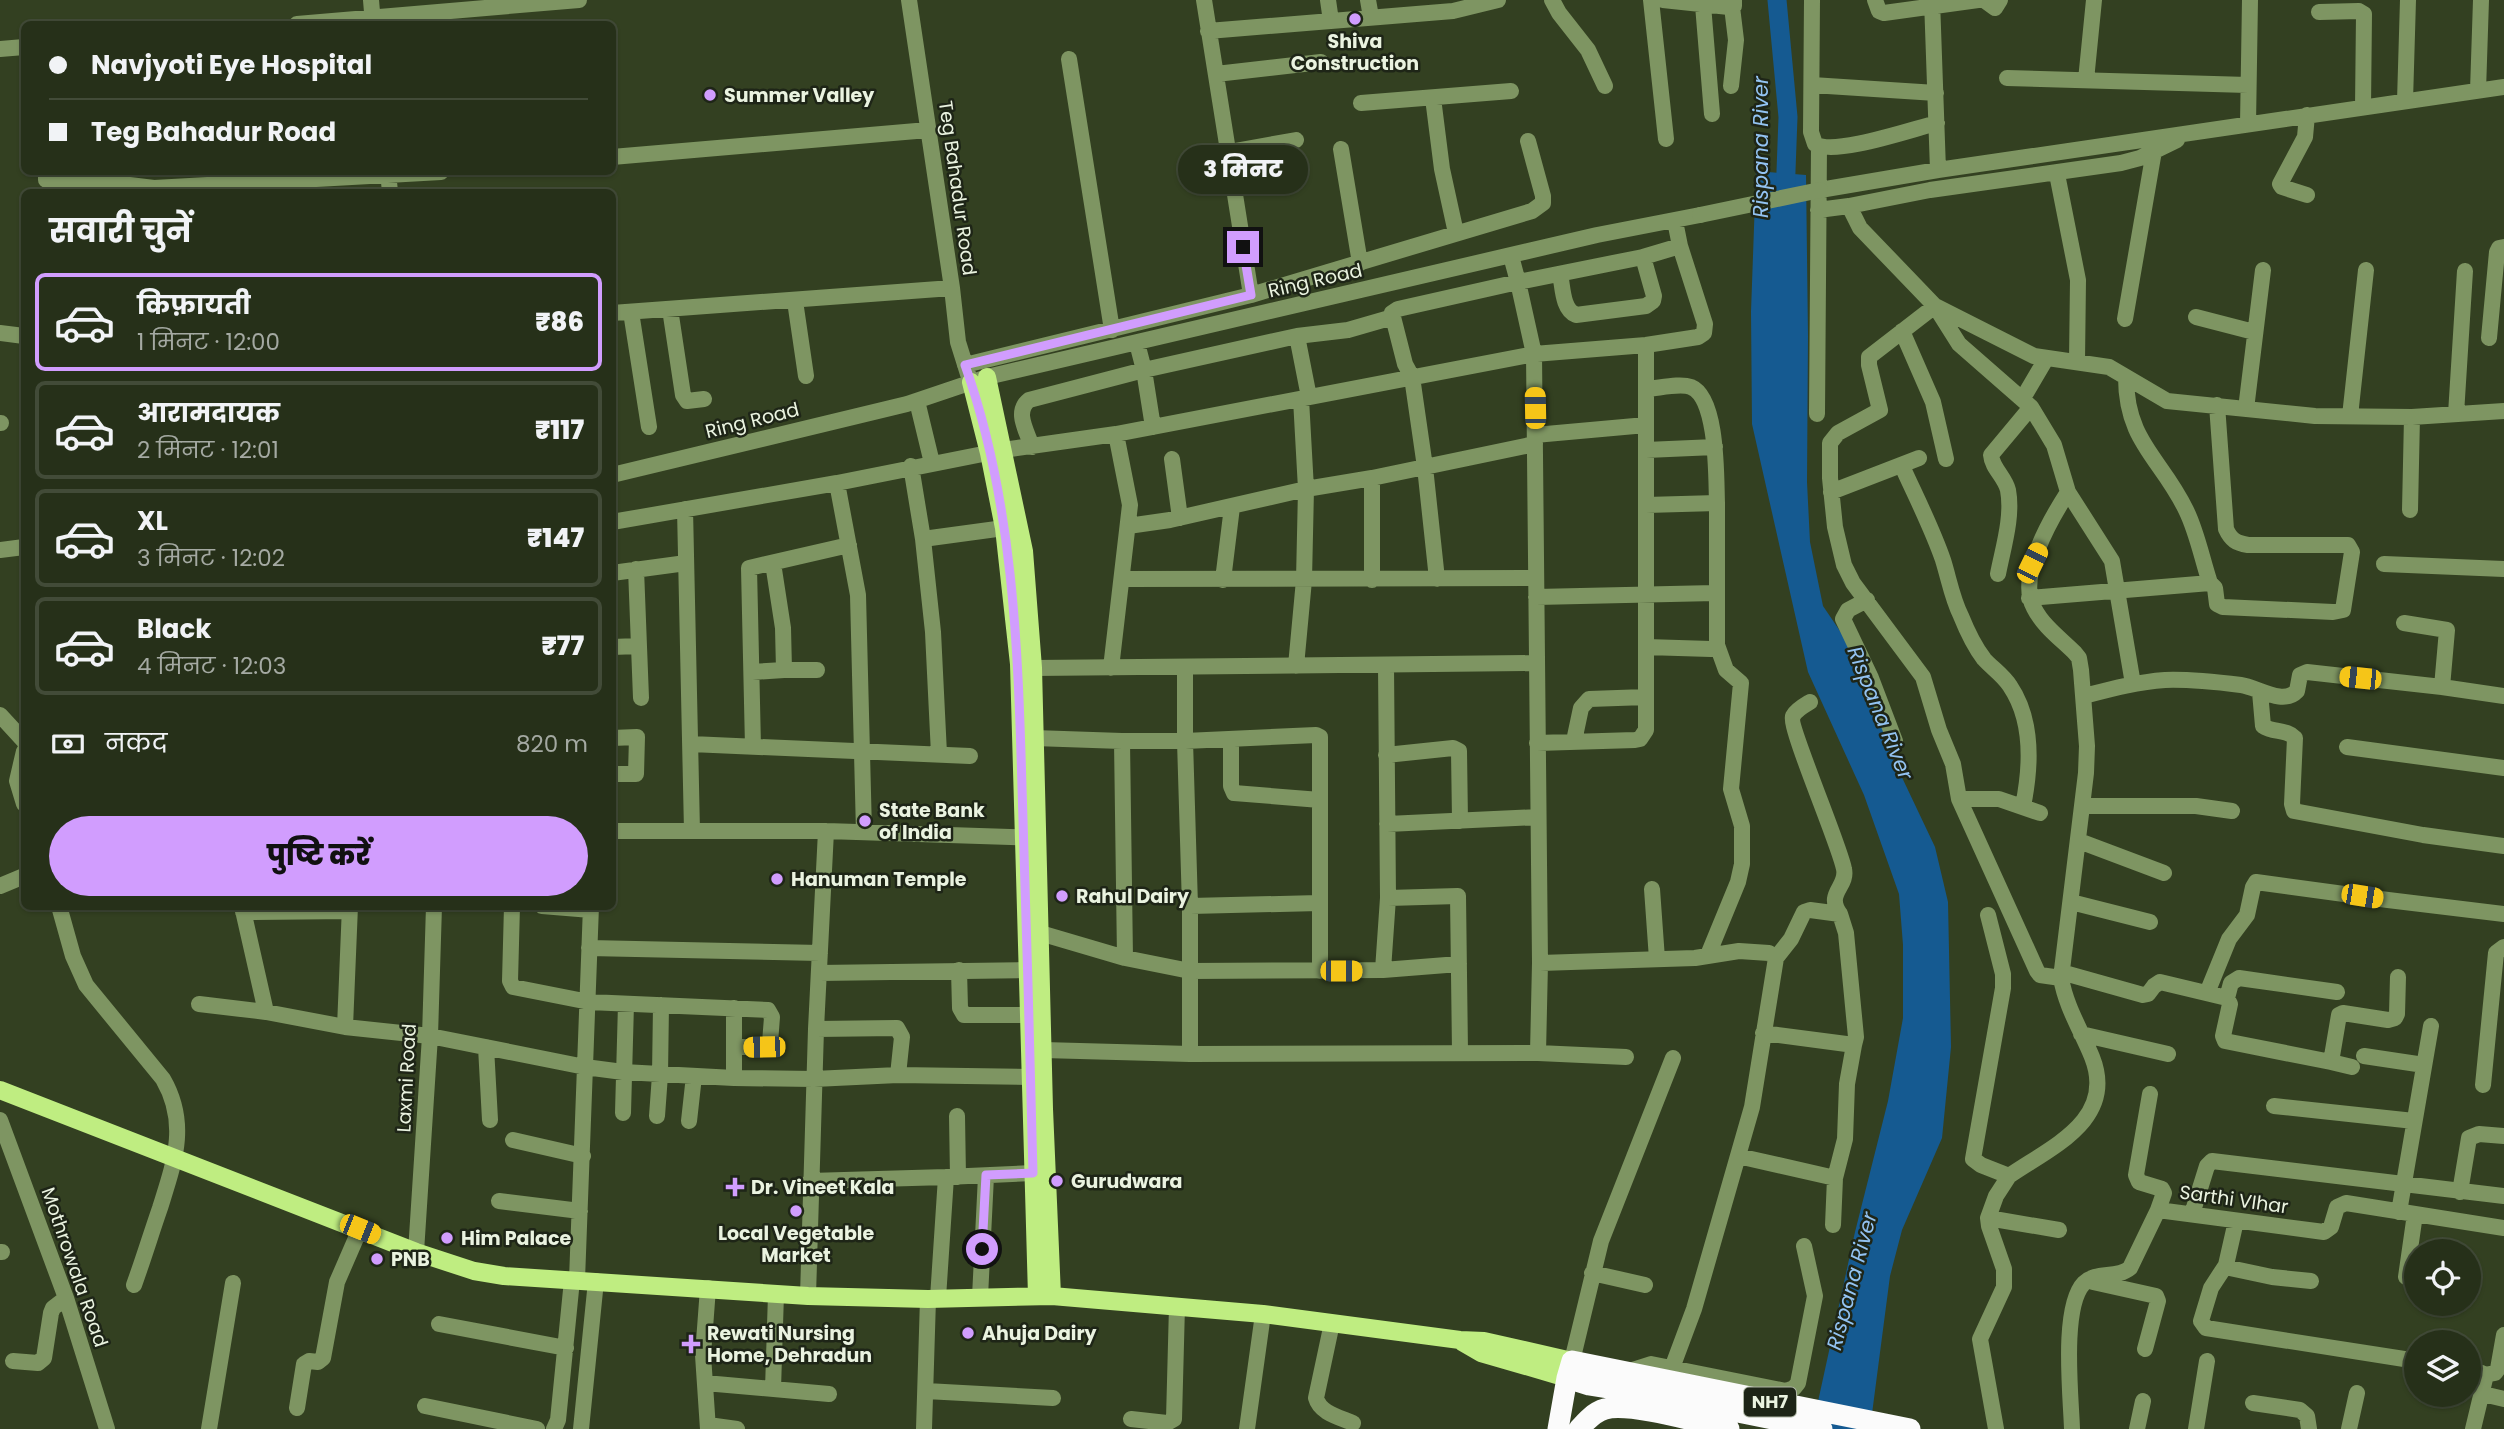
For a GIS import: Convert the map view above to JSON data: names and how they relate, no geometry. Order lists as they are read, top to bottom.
{
  "streets": {
    "highway": ["NH7"],
    "street": [
      "Teg Bahadur Road",
      "Ring Road",
      "Laxmi Road",
      "Sarthi VIhar",
      "Mothrowala Road"
    ]
  },
  "crossings": [
    ["Teg Bahadur Road", "Ring Road"]
  ],
  "water": ["Rispana River"],
  "places": {
    "other": [
      "Shiva Construction",
      "Summer Valley",
      "State Bank of India",
      "Hanuman Temple",
      "Rahul Dairy",
      "Gurudwara",
      "Local Vegetable Market",
      "Him Palace",
      "PNB",
      "Ahuja Dairy"
    ],
    "health": ["Dr. Vineet Kala", "Rewati Nursing Home, Dehradun"]
  },
  "page": {
    "banner": ["Navjyoti Eye Hospital", "Teg Bahadur Road"],
    "bubble": "3 मिनट",
    "heading": "सवारी चुनें",
    "list": [
      {
        "name": "किफ़ायती",
        "note": "1 मिनट · 12:00",
        "value": "₹86"
      },
      {
        "name": "आरामदायक",
        "note": "2 मिनट · 12:01",
        "value": "₹117"
      },
      {
        "name": "XL",
        "note": "3 मिनट · 12:02",
        "value": "₹147"
      },
      {
        "name": "Black",
        "note": "4 मिनट · 12:03",
        "value": "₹77"
      }
    ],
    "pay": ["नकद", "820 m"],
    "buttons": "पुष्टि करें"
  }
}
